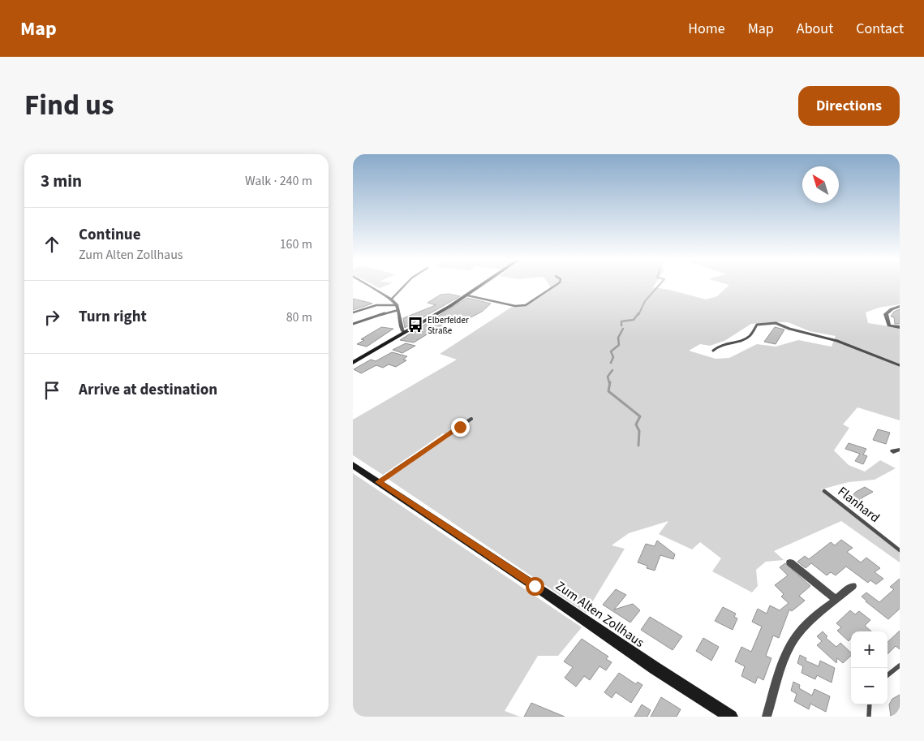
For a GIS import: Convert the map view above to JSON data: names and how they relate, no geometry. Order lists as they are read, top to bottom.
{
  "streets": {
    "main road": ["Zum Alten Zollhaus"],
    "lane": ["Flanhard"]
  },
  "places": {
    "bus stop": ["Elberfelder Straße"]
  },
  "north": "top left",
  "page": {
    "header": "Map",
    "nav": [
      "Home",
      "Map",
      "About",
      "Contact"
    ],
    "title": "Find us",
    "buttons": "Directions",
    "heading": ["3 min", "Walk · 240 m"],
    "list": [
      ["Continue", "Zum Alten Zollhaus", "160 m"],
      ["Turn right", "80 m"],
      "Arrive at destination"
    ],
    "map_buttons": ["+", "−"]
  }
}
